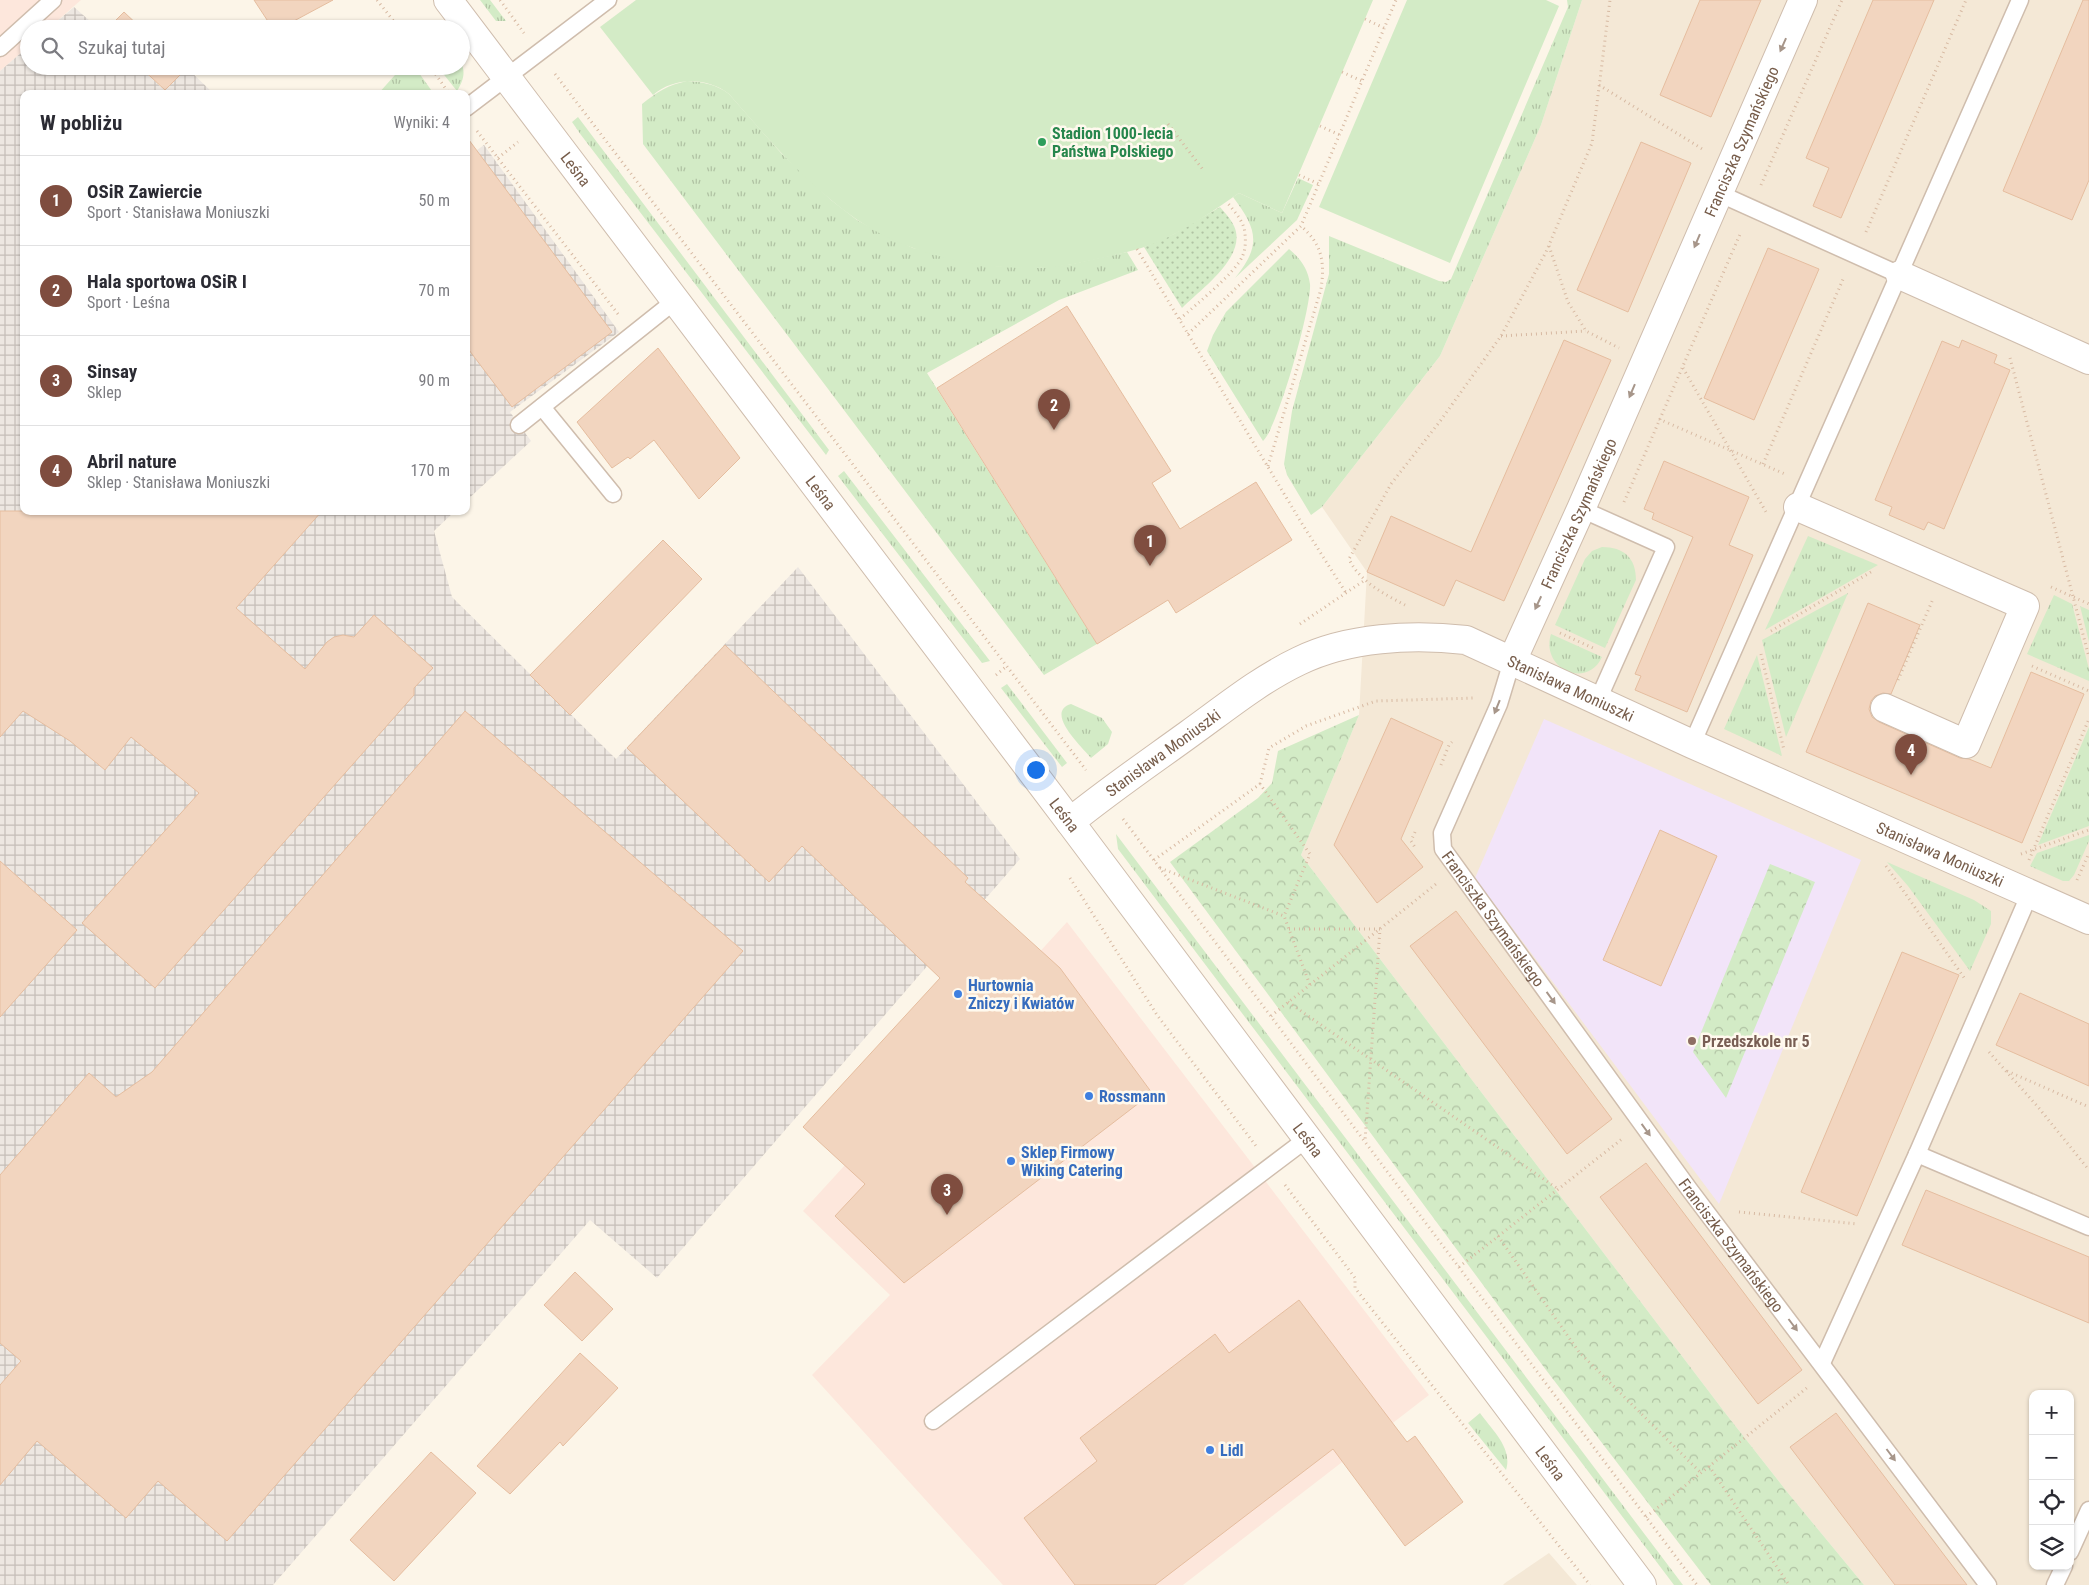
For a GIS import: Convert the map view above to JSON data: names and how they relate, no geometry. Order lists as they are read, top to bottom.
{
  "streets": {
    "street": ["Franciszka Szymańskiego", "Leśna", "Stanisława Moniuszki"]
  },
  "crossings": [
    ["Franciszka Szymańskiego", "Stanisława Moniuszki"],
    ["Leśna", "Stanisława Moniuszki"]
  ],
  "one_way": ["Franciszka Szymańskiego"],
  "places": [
    "Stadion 1000-lecia Państwa Polskiego",
    "Hurtownia Zniczy i Kwiatów",
    "Przedszkole nr 5",
    "Rossmann",
    "Sklep Firmowy Wiking Catering",
    "Lidl"
  ],
  "page": {
    "search": "Szukaj tutaj",
    "heading": ["W pobliżu", "Wyniki: 4"],
    "list": [
      {
        "mark": "1",
        "name": "OSiR Zawiercie",
        "note": "Sport · Stanisława Moniuszki",
        "value": "50 m"
      },
      {
        "mark": "2",
        "name": "Hala sportowa OSiR I",
        "note": "Sport · Leśna",
        "value": "70 m"
      },
      {
        "mark": "3",
        "name": "Sinsay",
        "note": "Sklep",
        "value": "90 m"
      },
      {
        "mark": "4",
        "name": "Abril nature",
        "note": "Sklep · Stanisława Moniuszki",
        "value": "170 m"
      }
    ],
    "pins": [
      "2",
      "1",
      "4",
      "3"
    ],
    "map_buttons": ["+", "−"]
  }
}
